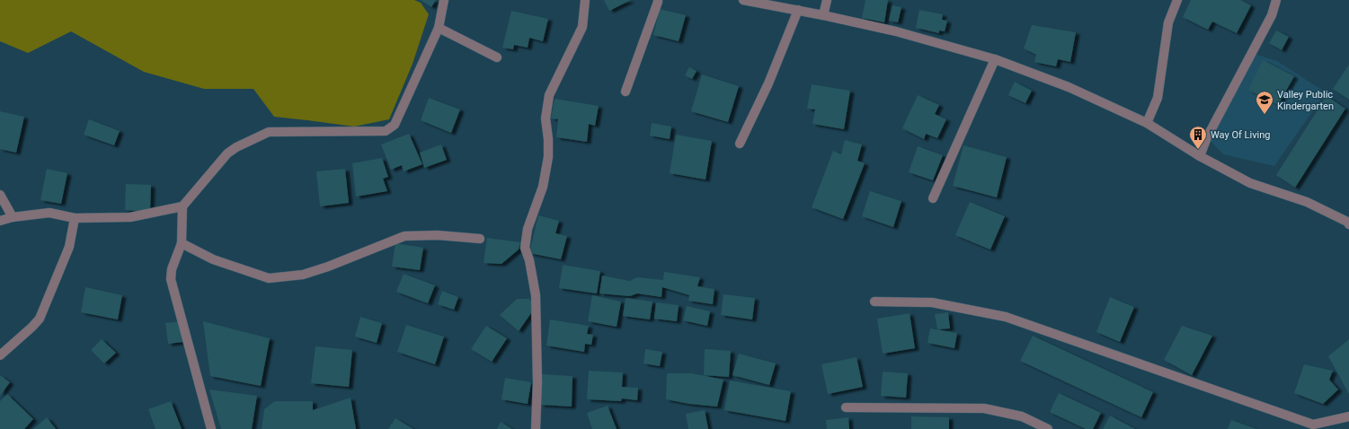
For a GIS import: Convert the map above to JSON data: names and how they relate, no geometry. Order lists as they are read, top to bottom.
{
  "places": {
    "school or university": ["Valley Public Kindergarten"],
    "building": ["Way Of Living"]
  }
}
